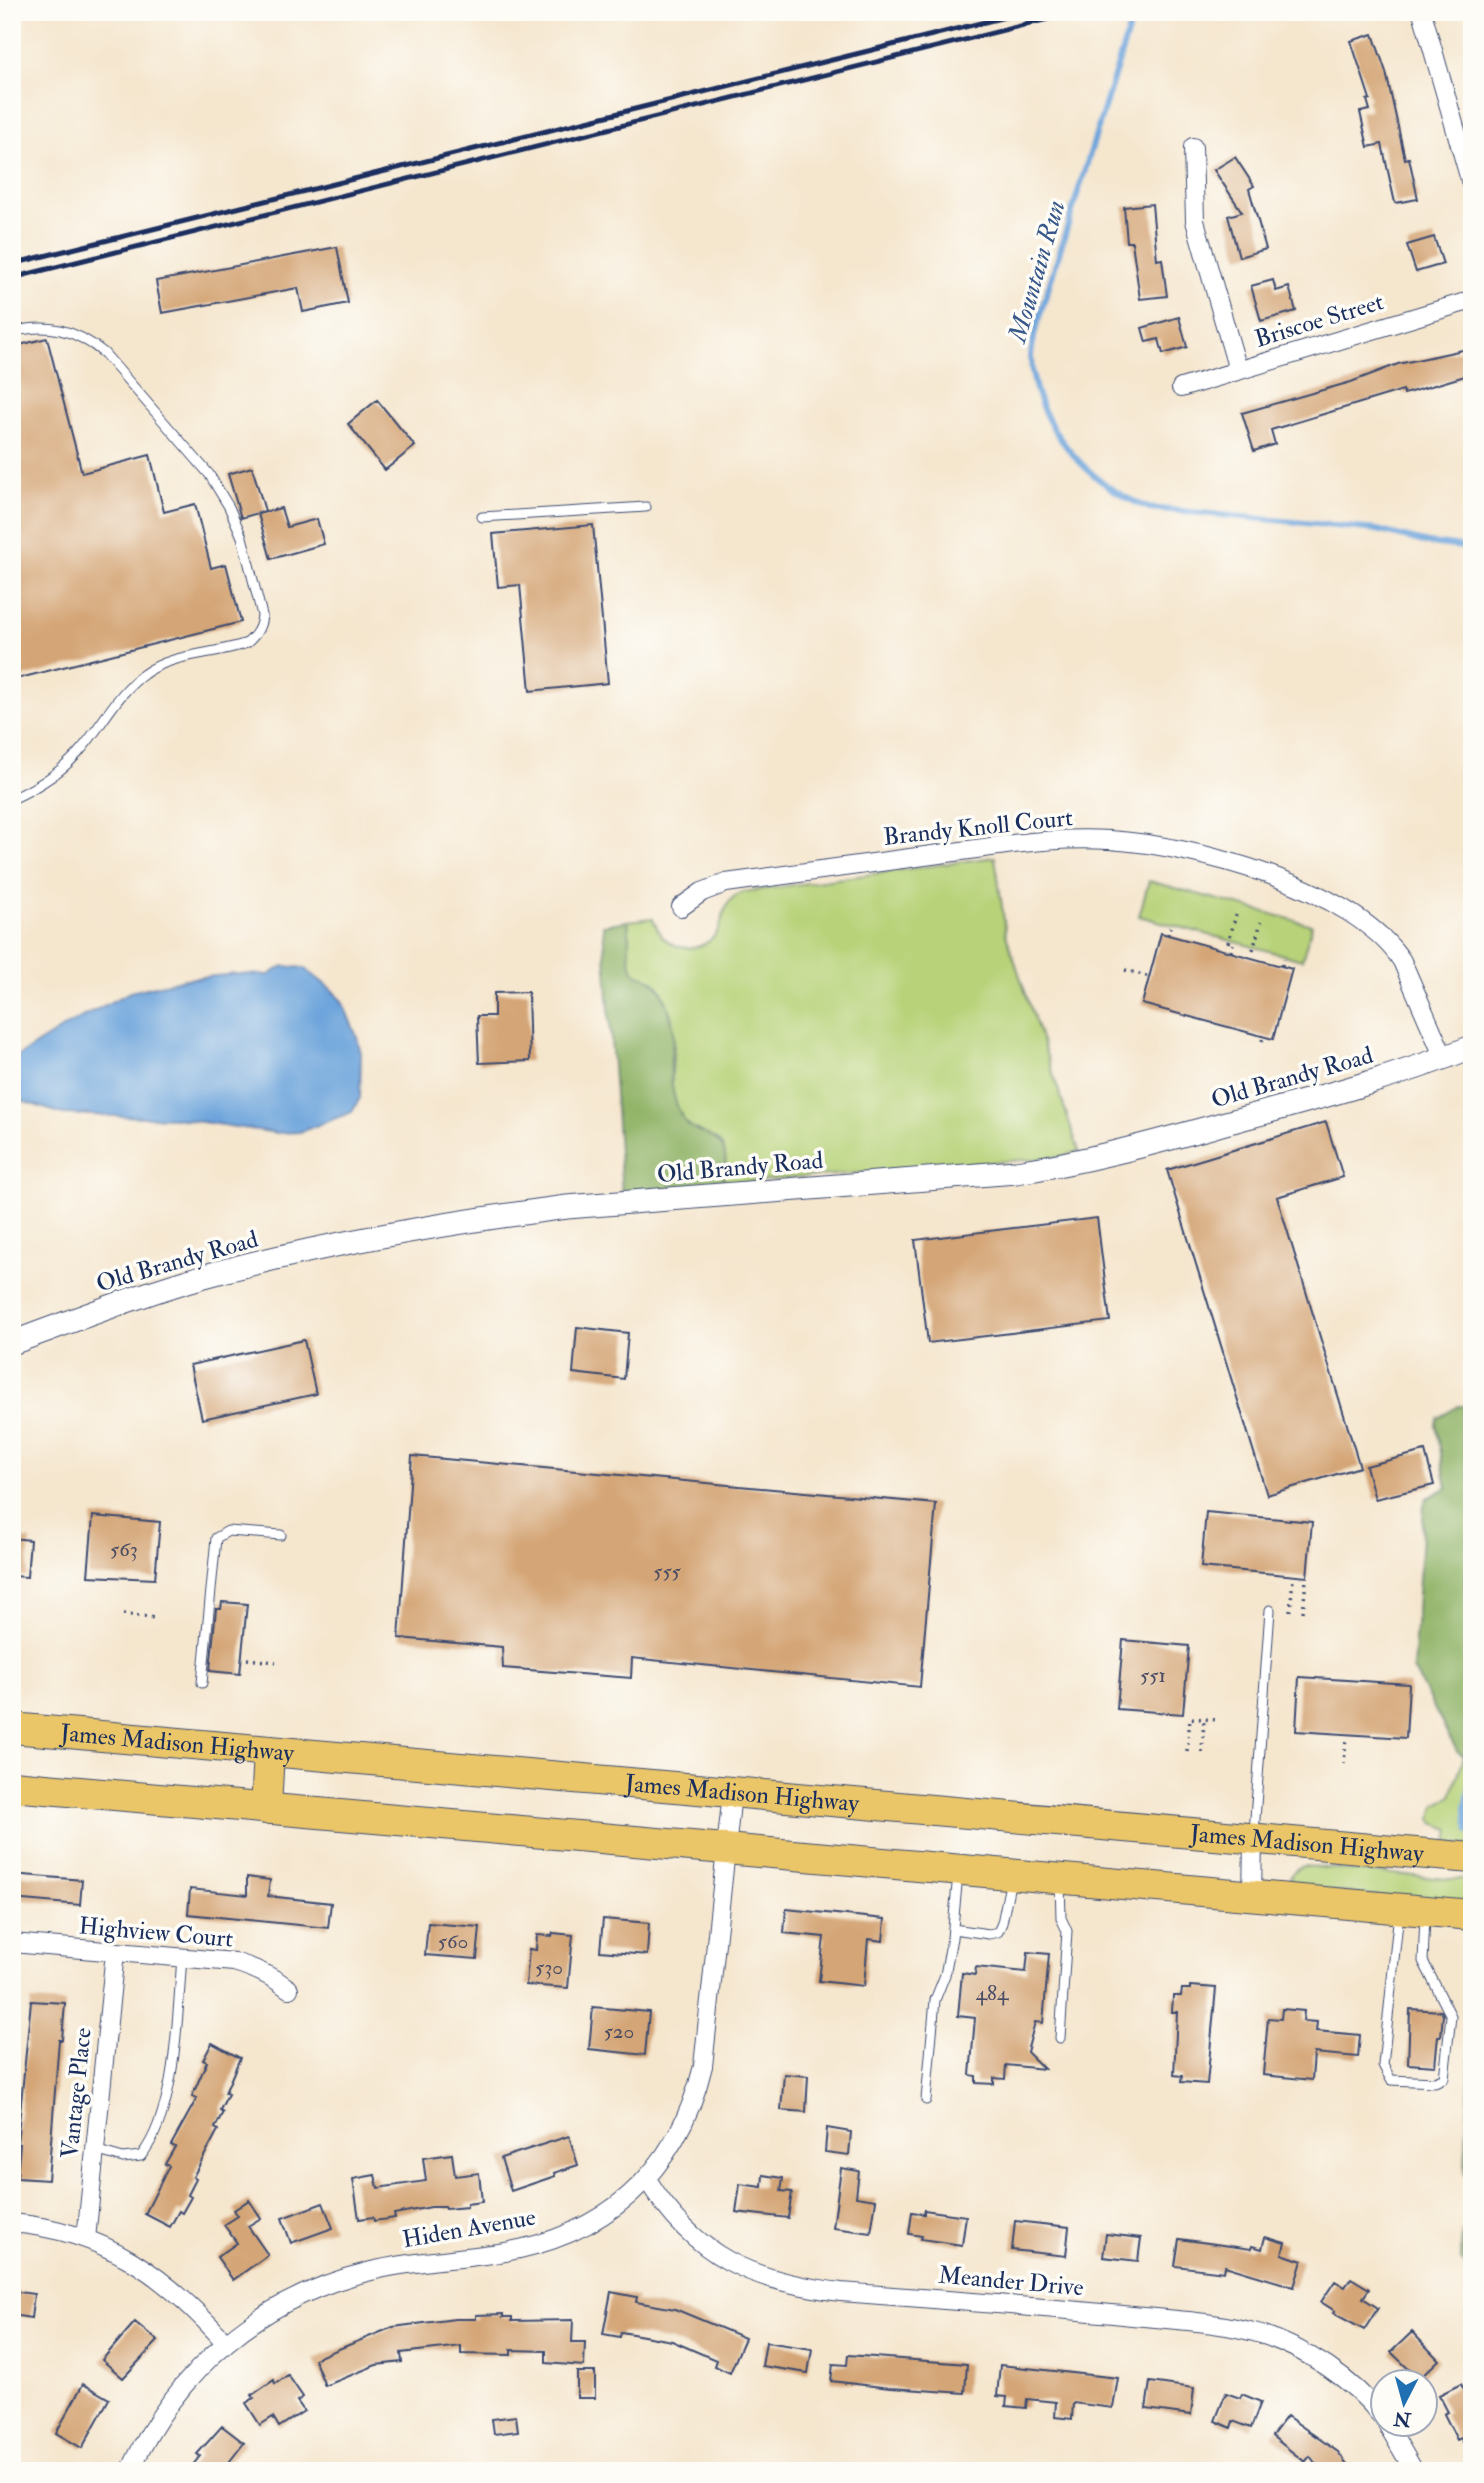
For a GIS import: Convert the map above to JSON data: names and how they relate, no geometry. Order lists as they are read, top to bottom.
{
  "streets": {
    "main road": ["James Madison Highway"],
    "street": [
      "Briscoe Street",
      "Brandy Knoll Court",
      "Old Brandy Road",
      "Highview Court",
      "Vantage Place",
      "Hiden Avenue",
      "Meander Drive"
    ]
  },
  "crossings": [
    ["Brandy Knoll Court", "Old Brandy Road"],
    ["James Madison Highway", "Hiden Avenue"],
    ["Highview Court", "Vantage Place"],
    ["Hiden Avenue", "Meander Drive"]
  ],
  "water": ["Mountain Run"],
  "house_numbers": [
    "563",
    "555",
    "551",
    "560",
    "530",
    "484",
    "520"
  ],
  "north": "bottom"
}
